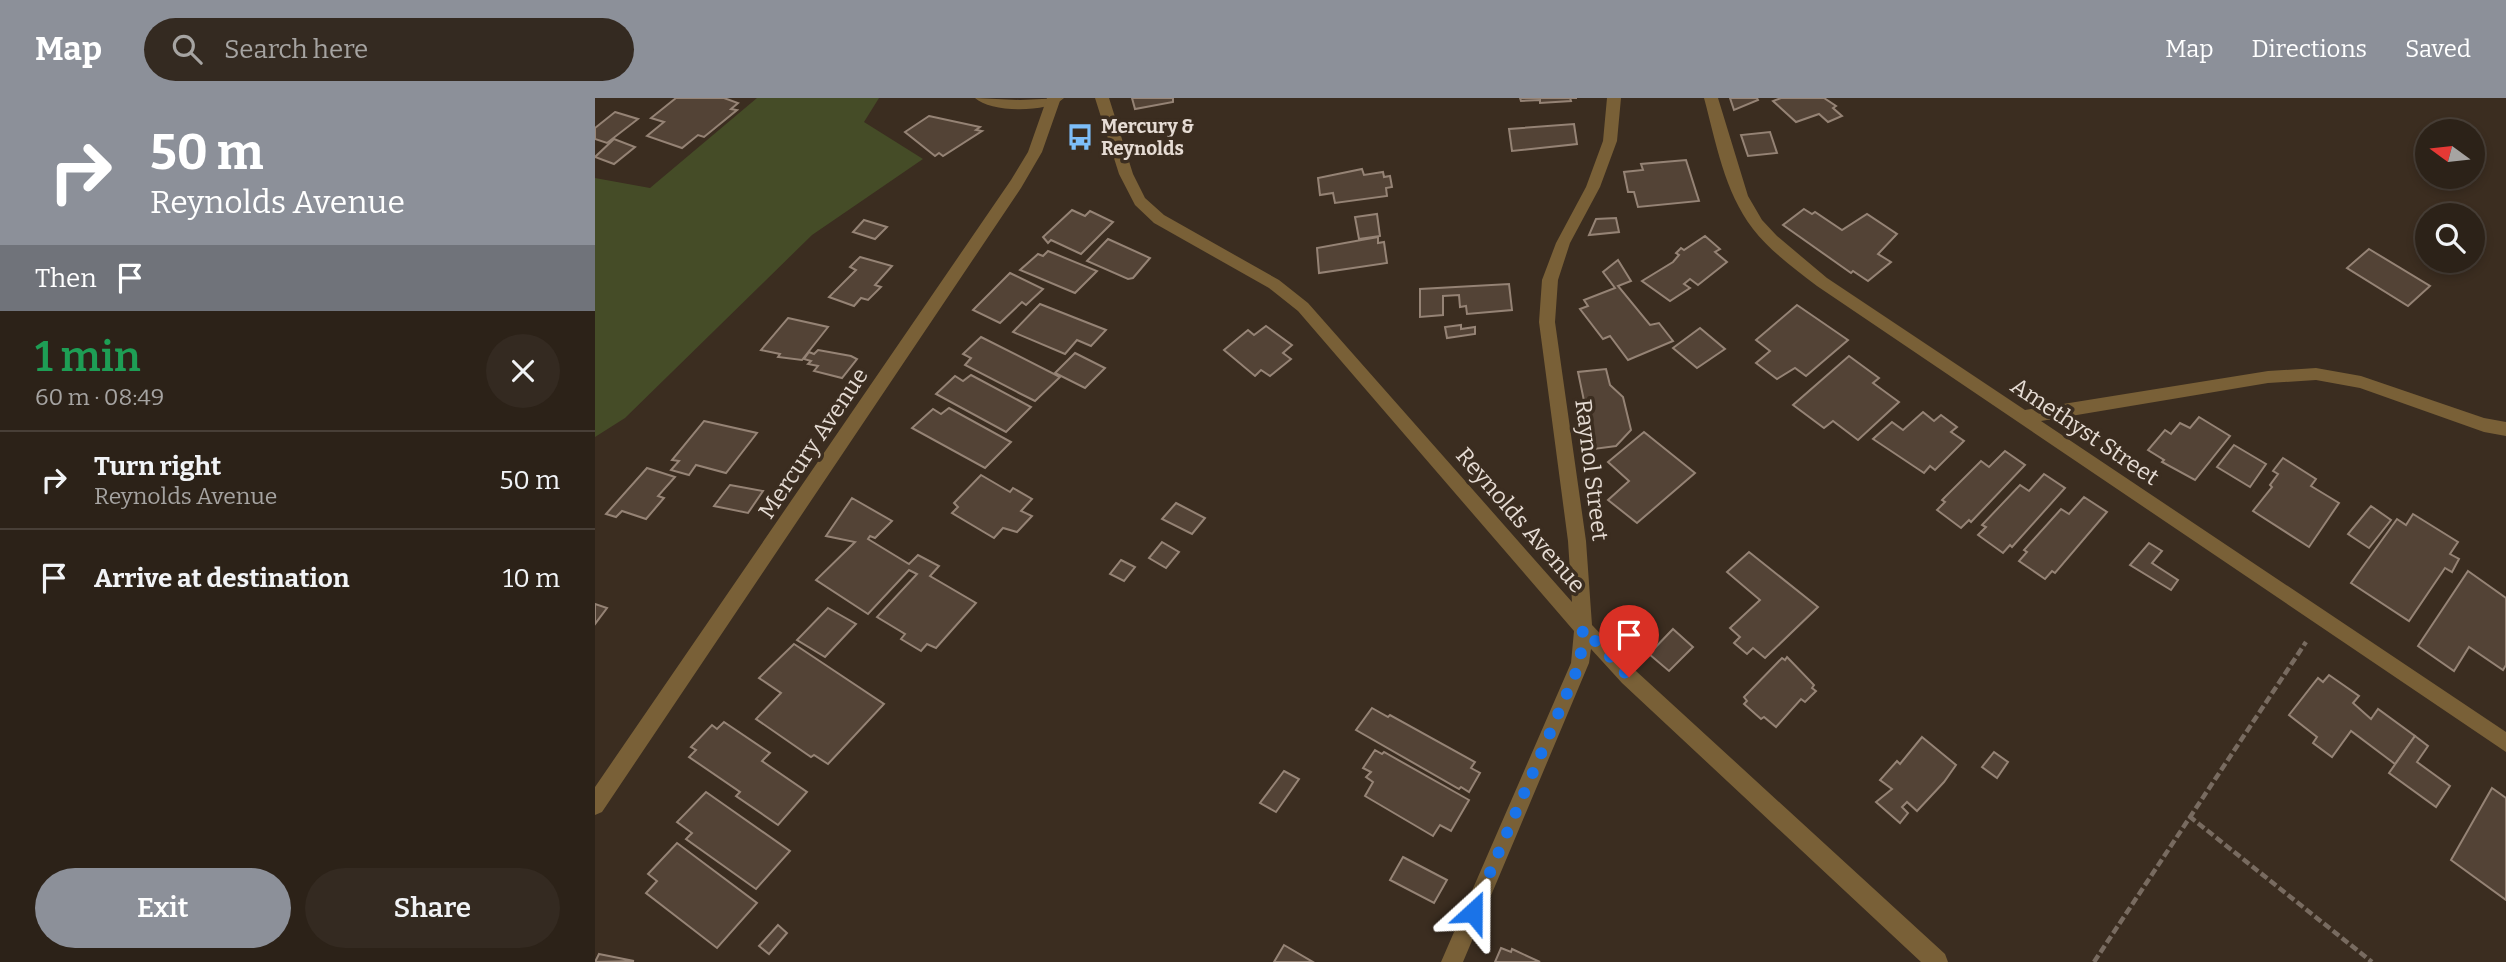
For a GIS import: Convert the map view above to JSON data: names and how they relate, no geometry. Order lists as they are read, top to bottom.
{
  "streets": {
    "street": [
      "Amethyst Street",
      "Mercury Avenue",
      "Raynol Street",
      "Reynolds Avenue"
    ]
  },
  "crossings": [
    ["Raynol Street", "Reynolds Avenue"]
  ],
  "places": {
    "bus stop": ["Mercury & Reynolds"]
  },
  "north": "left",
  "page": {
    "header": "Map",
    "search": "Search here",
    "nav": ["Map", "Directions", "Saved"],
    "turn": ["50 m", "Reynolds Avenue"],
    "then": "Then",
    "heading": ["1 min", "60 m · 08:49"],
    "list": [
      {
        "name": "Turn right",
        "note": "Reynolds Avenue",
        "value": "50 m"
      },
      {
        "name": "Arrive at destination",
        "value": "10 m"
      }
    ],
    "buttons": ["Exit", "Share"]
  }
}
